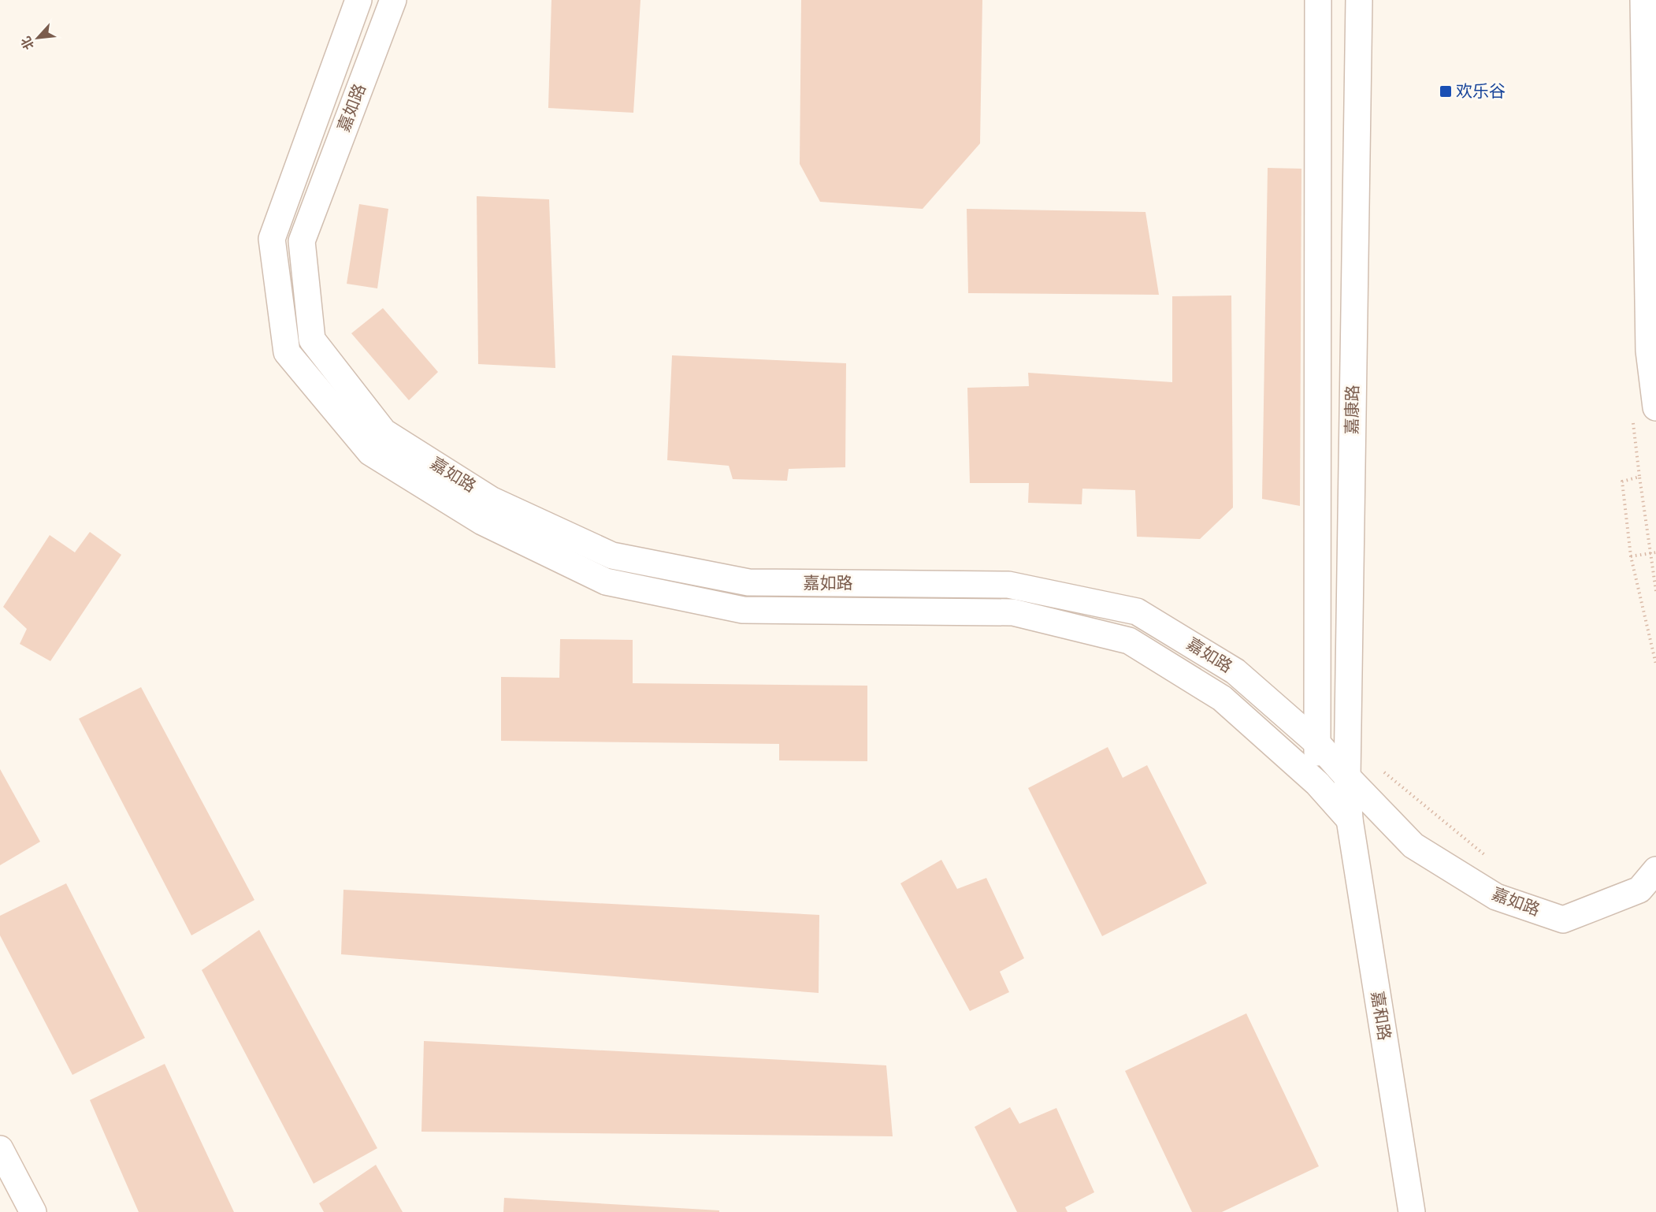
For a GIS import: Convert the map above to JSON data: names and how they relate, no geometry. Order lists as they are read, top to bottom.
{
  "streets": {
    "street": ["嘉如路", "嘉康路", "嘉和路"]
  },
  "crossings": [
    ["嘉如路", "嘉康路"],
    ["嘉如路", "嘉和路"],
    ["嘉康路", "嘉和路"]
  ],
  "places": {
    "transit": ["欢乐谷"]
  },
  "north": "bottom left"
}
